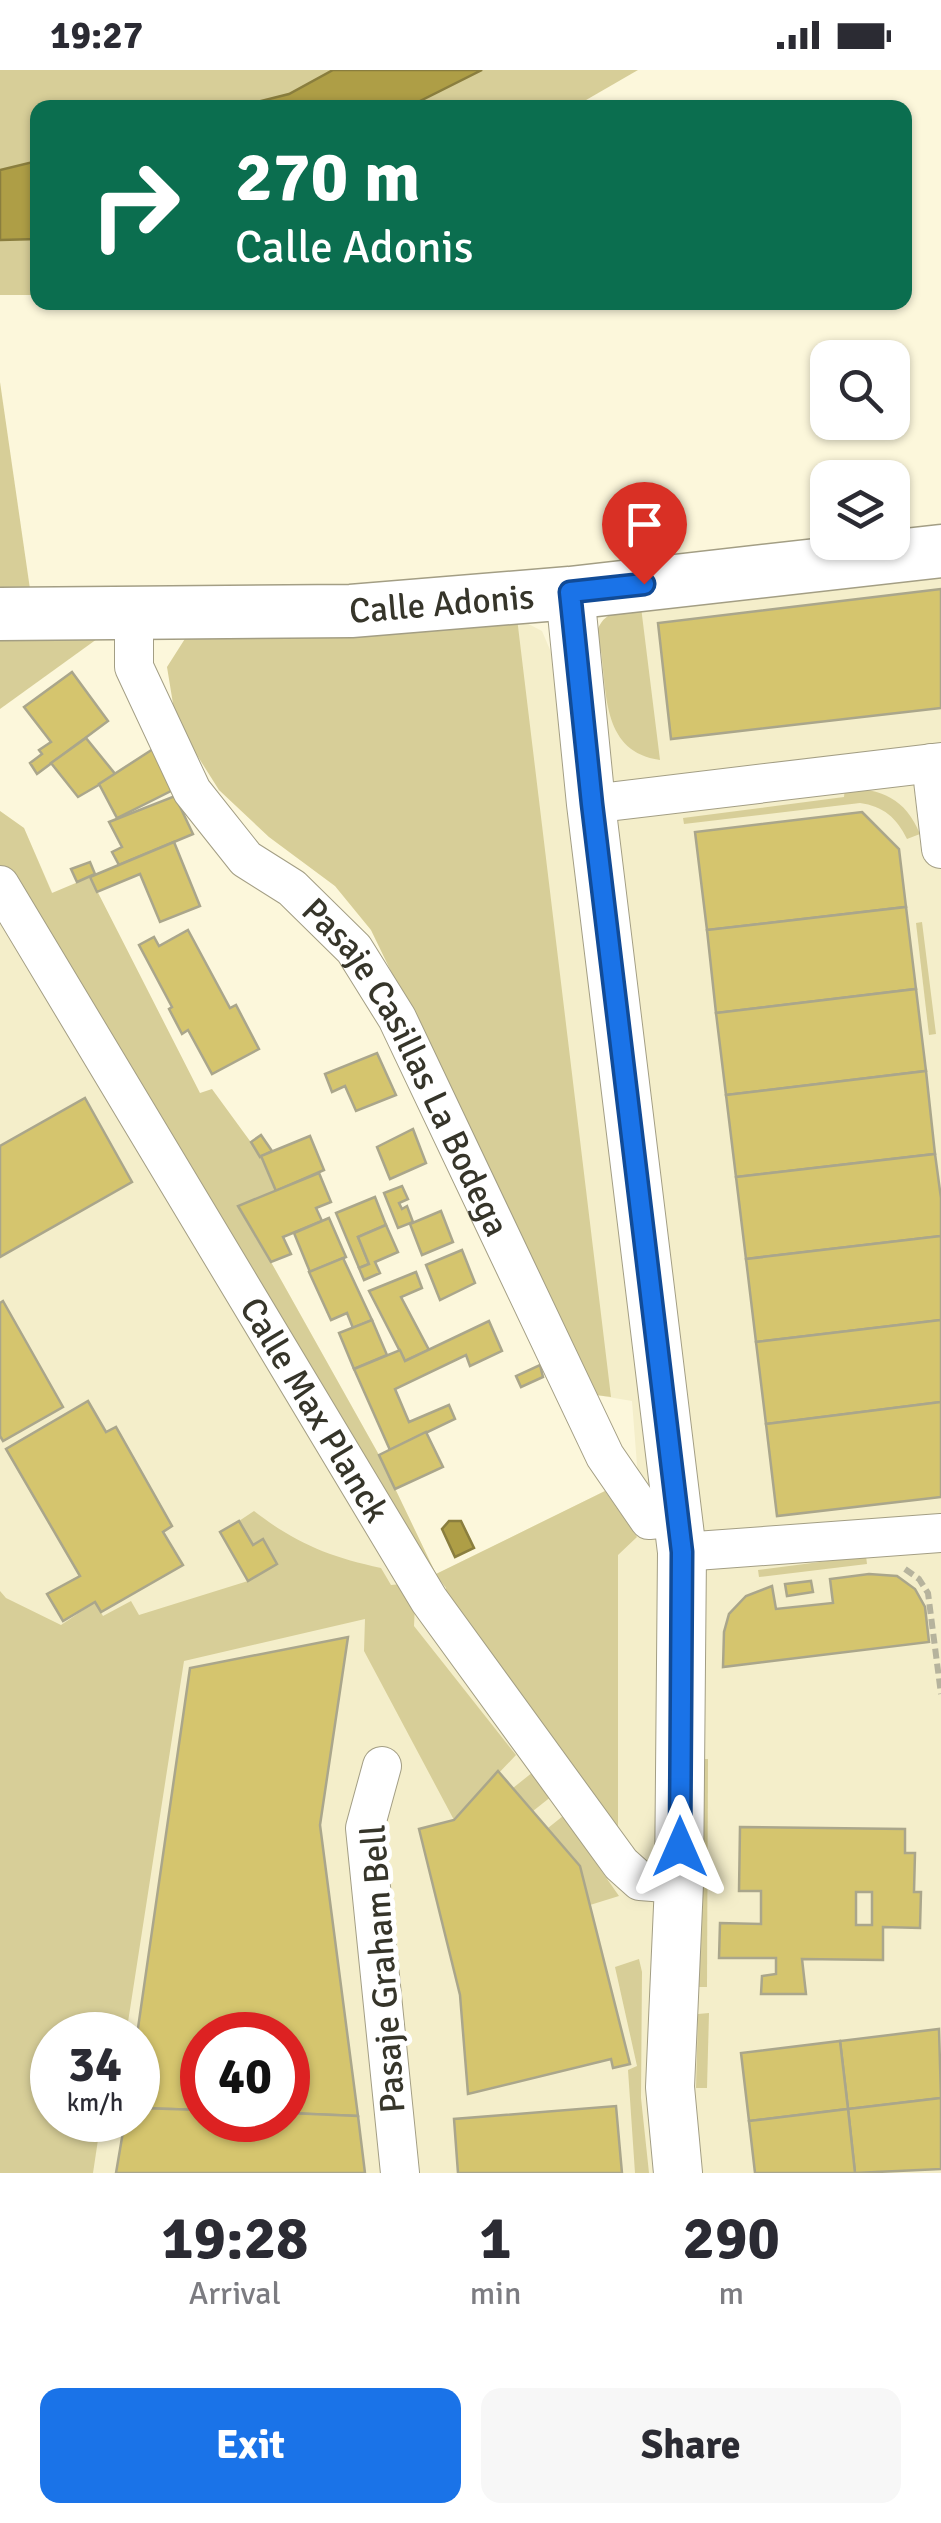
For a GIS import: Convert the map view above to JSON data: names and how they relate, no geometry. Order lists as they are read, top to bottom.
{
  "streets": {
    "main road": ["Calle Adonis"],
    "street": ["Pasaje Casillas La Bodega", "Calle Max Planck", "Pasaje Graham Bell"]
  },
  "crossings": [
    ["Calle Adonis", "Pasaje Casillas La Bodega"]
  ],
  "page": {
    "status": "19:27",
    "turn": ["270 m", "Calle Adonis"],
    "speed": "34 km/h",
    "limit": "40",
    "eta": [
      "19:28",
      "Arrival",
      "1",
      "min",
      "290",
      "m"
    ],
    "buttons": ["Exit", "Share"]
  }
}
